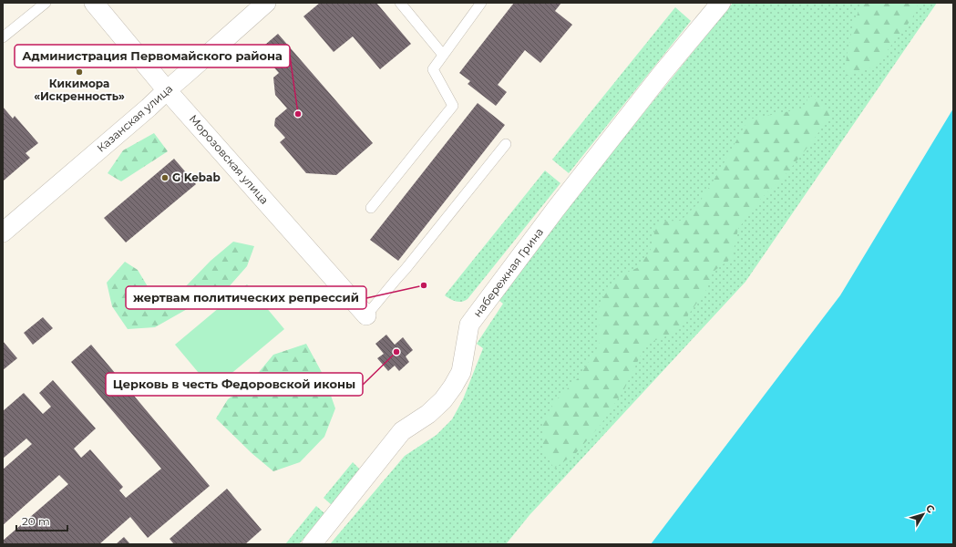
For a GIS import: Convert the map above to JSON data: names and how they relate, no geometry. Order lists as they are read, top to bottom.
{
  "streets": {
    "street": ["Казанская улица", "Морозовская улица", "набережная Грина"]
  },
  "crossings": [
    ["Казанская улица", "Морозовская улица"]
  ],
  "places": [
    "Кикимора «Искренность»",
    "Администрация Первомайского района",
    "G Kebab",
    "жертвам политических репрессий",
    "Церковь в честь Федоровской иконы"
  ],
  "scale_bar": "20 m",
  "north": "top right"
}
